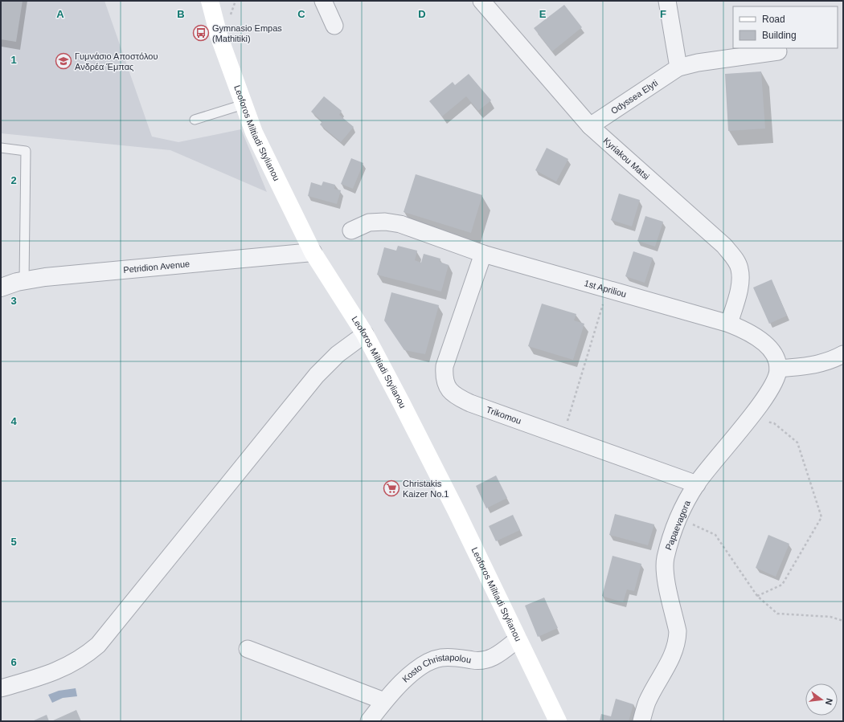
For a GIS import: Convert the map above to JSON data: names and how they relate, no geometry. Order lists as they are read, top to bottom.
{
  "streets": {
    "main road": ["Leoforos Miltiadi Stylianou"],
    "street": [
      "Odyssea Elyti",
      "Kyriakou Matsi",
      "Petridion Avenue",
      "1st Apriliou",
      "Trikomou",
      "Papaevagora",
      "Kosto Christapolou"
    ]
  },
  "crossings": [
    ["Odyssea Elyti", "Kyriakou Matsi"],
    ["Leoforos Miltiadi Stylianou", "Petridion Avenue"],
    ["Leoforos Miltiadi Stylianou", "Kosto Christapolou"],
    ["Kyriakou Matsi", "1st Apriliou"],
    ["1st Apriliou", "Trikomou"],
    ["1st Apriliou", "Papaevagora"],
    ["Trikomou", "Papaevagora"]
  ],
  "places": {
    "bus stop": ["Gymnasio Empas (Mathitiki)"],
    "school or university": ["Γυμνάσιο Αποστόλου Ανδρέα Έμπας"],
    "supermarket": ["Christakis Kaizer No.1"]
  },
  "legend": ["Road", "Building"],
  "north": "right",
  "grid": {
    "columns": [
      "A",
      "B",
      "C",
      "D",
      "E",
      "F"
    ],
    "rows": [
      "1",
      "2",
      "3",
      "4",
      "5",
      "6"
    ]
  }
}
